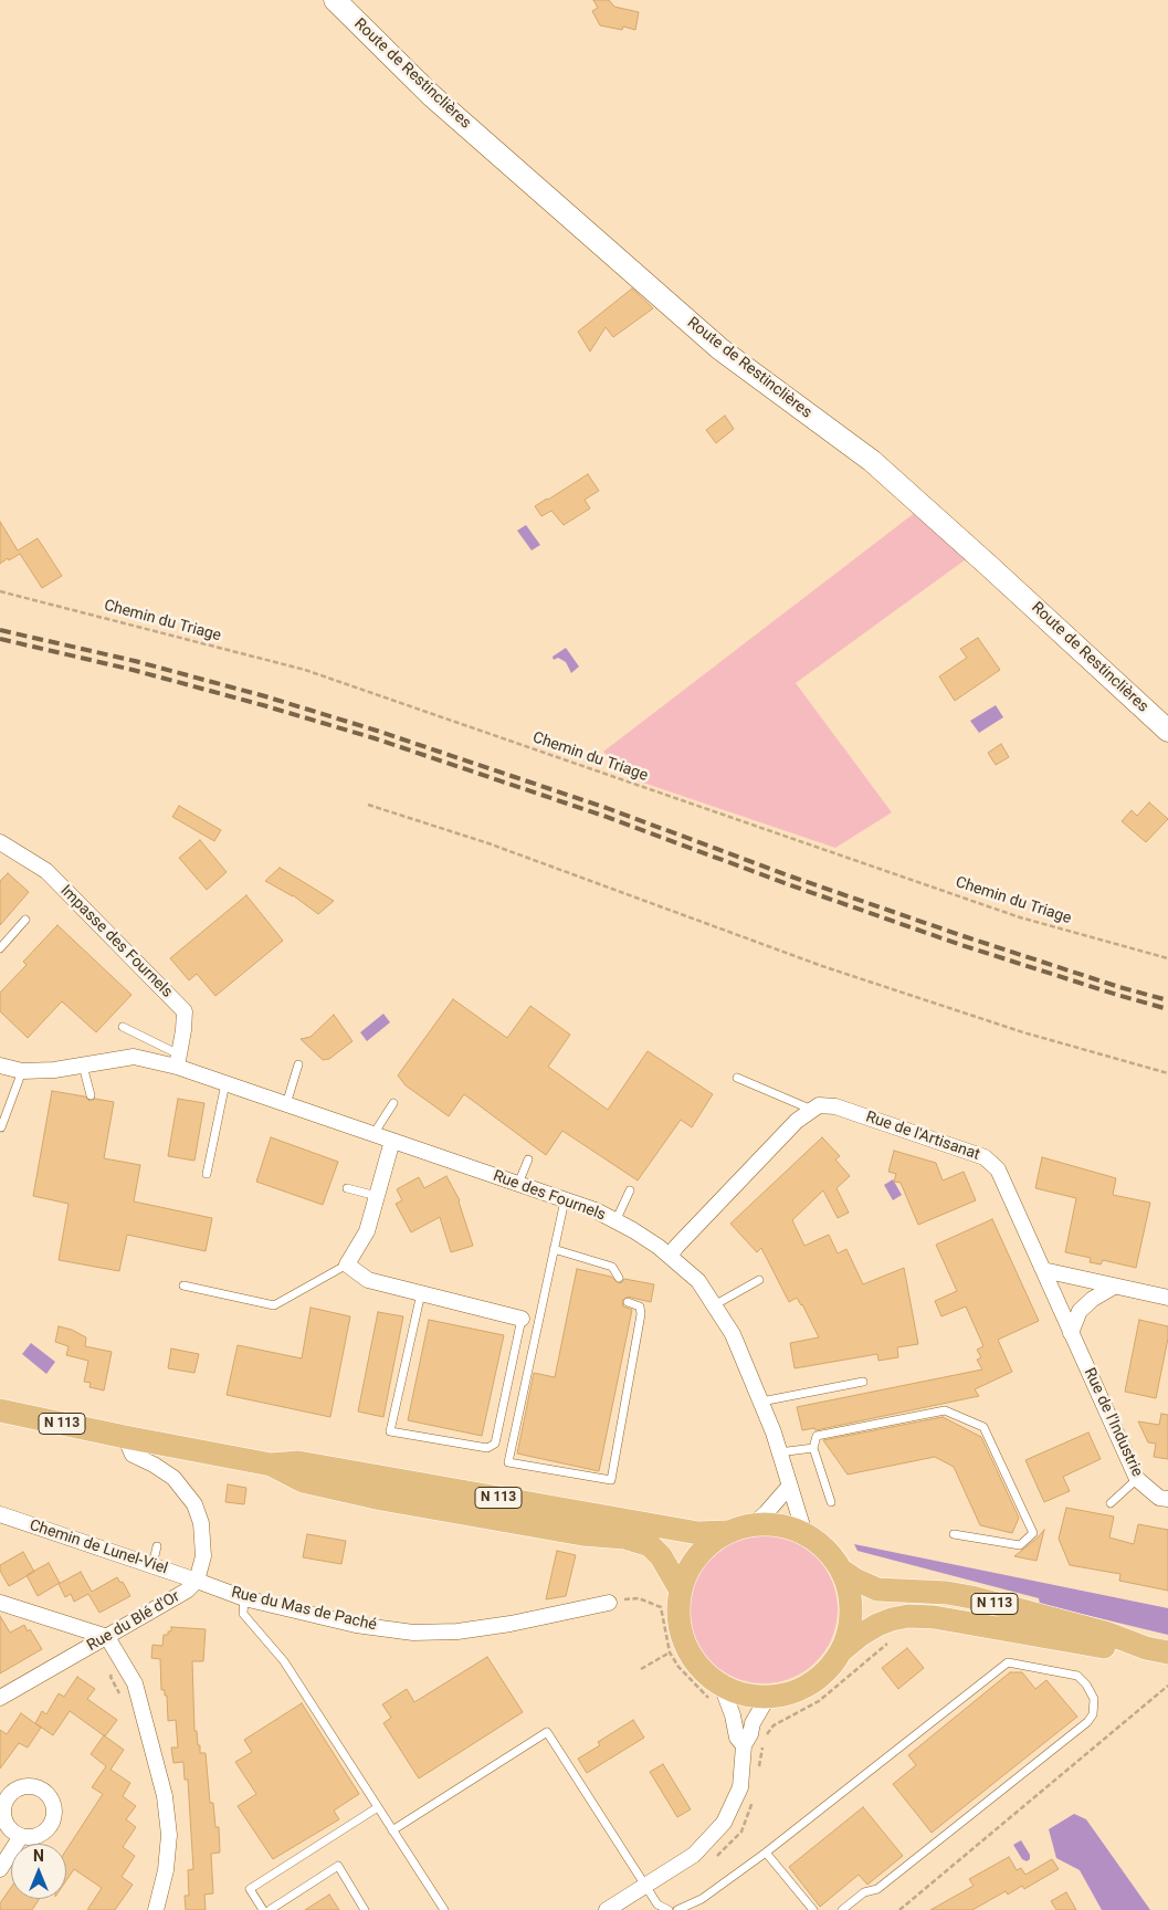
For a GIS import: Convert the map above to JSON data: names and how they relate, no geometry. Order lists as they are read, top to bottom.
{
  "streets": {
    "main road": ["N 113"],
    "street": [
      "Route de Restinclières",
      "Impasse des Fournels",
      "Rue de l'Artisanat",
      "Rue des Fournels",
      "Rue de l'Industrie",
      "Chemin de Lunel-Viel",
      "Rue du Mas de Paché",
      "Rue du Blé d'Or"
    ],
    "path": ["Chemin du Triage"]
  },
  "crossings": [
    ["Impasse des Fournels", "Rue des Fournels"],
    ["Rue de l'Artisanat", "Rue de l'Industrie"],
    ["Rue des Fournels", "N 113"],
    ["Chemin de Lunel-Viel", "Rue du Mas de Paché"],
    ["Chemin de Lunel-Viel", "Rue du Blé d'Or"],
    ["Rue du Mas de Paché", "Rue du Blé d'Or"]
  ],
  "north": "top"
}
